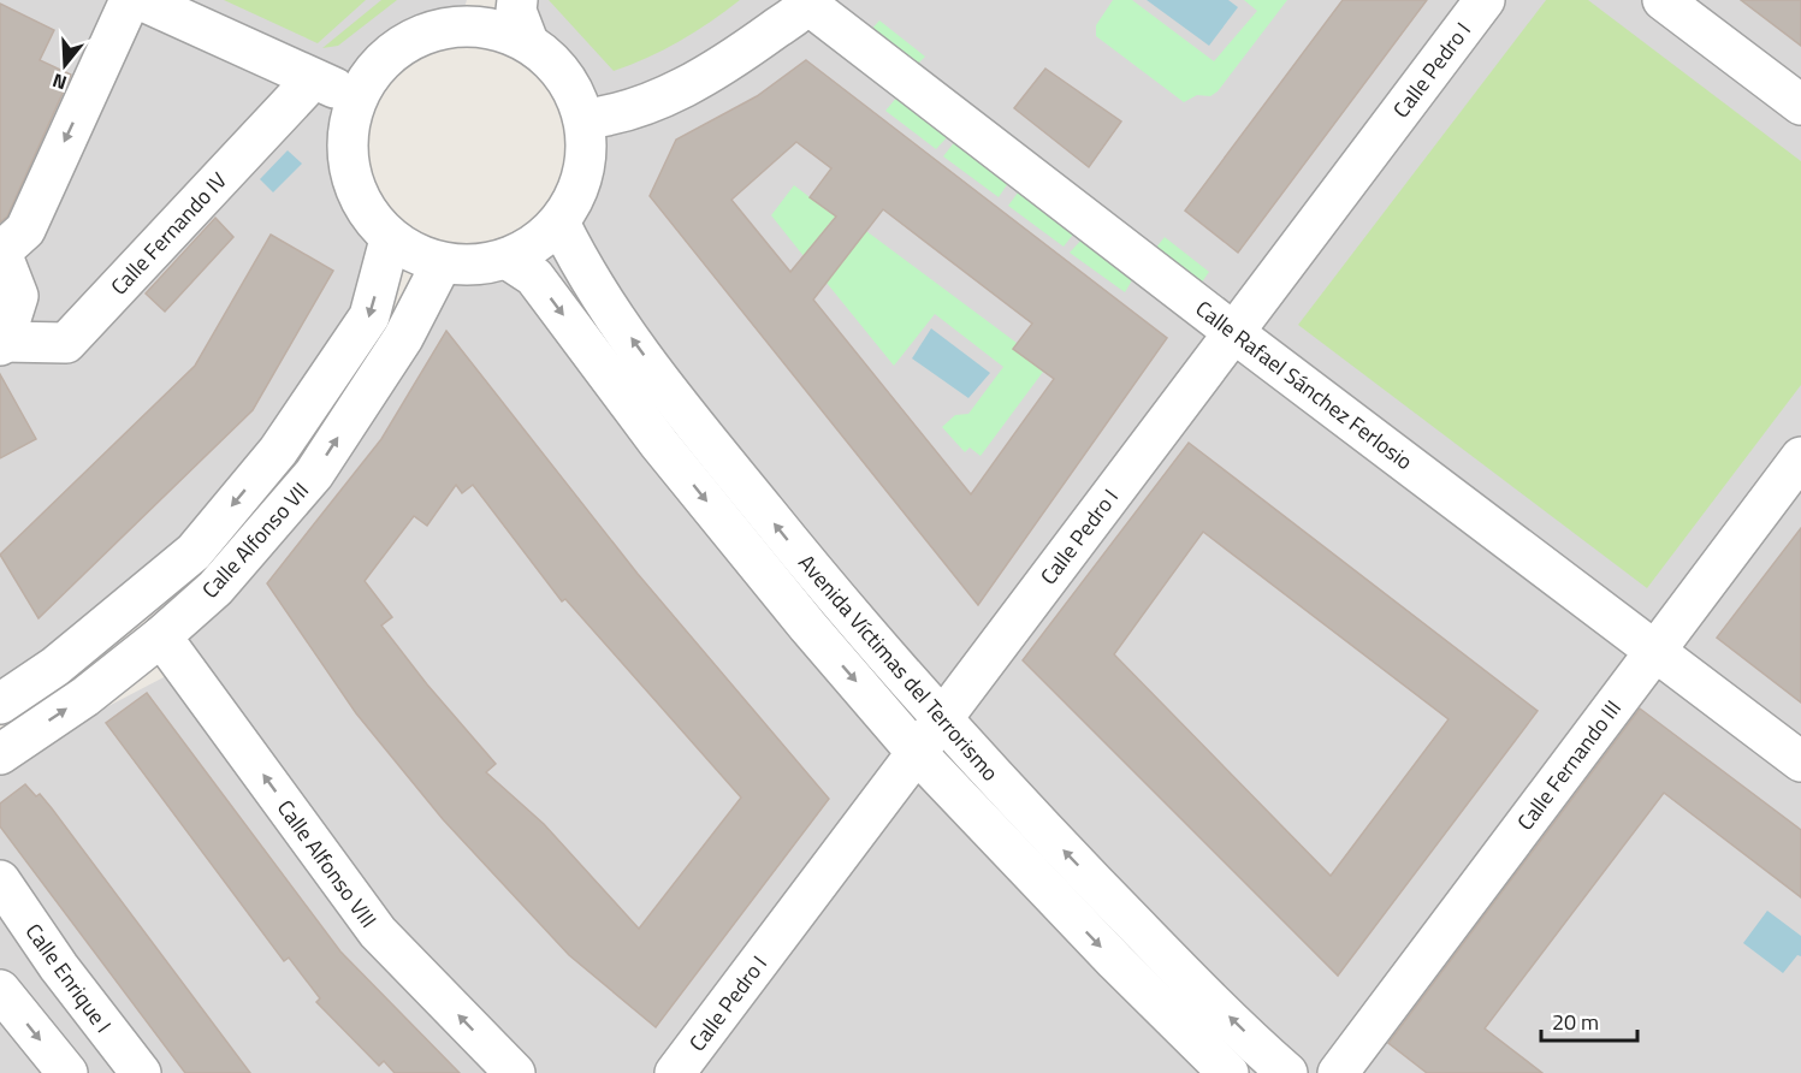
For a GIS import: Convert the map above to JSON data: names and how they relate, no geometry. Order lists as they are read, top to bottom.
{
  "streets": {
    "street": [
      "Calle Pedro I",
      "Calle Fernando IV",
      "Calle Rafael Sánchez Ferlosio",
      "Calle Alfonso VII",
      "Avenida Víctimas del Terrorismo",
      "Calle Fernando III",
      "Calle Alfonso VIII",
      "Calle Enrique I"
    ]
  },
  "crossings": [
    ["Calle Pedro I", "Calle Rafael Sánchez Ferlosio"],
    ["Calle Pedro I", "Avenida Víctimas del Terrorismo"],
    ["Calle Rafael Sánchez Ferlosio", "Calle Fernando III"],
    ["Calle Alfonso VII", "Avenida Víctimas del Terrorismo"],
    ["Calle Alfonso VII", "Calle Alfonso VIII"]
  ],
  "one_way": ["Calle Alfonso VIII"],
  "scale_bar": "20 m",
  "north": "bottom"
}
